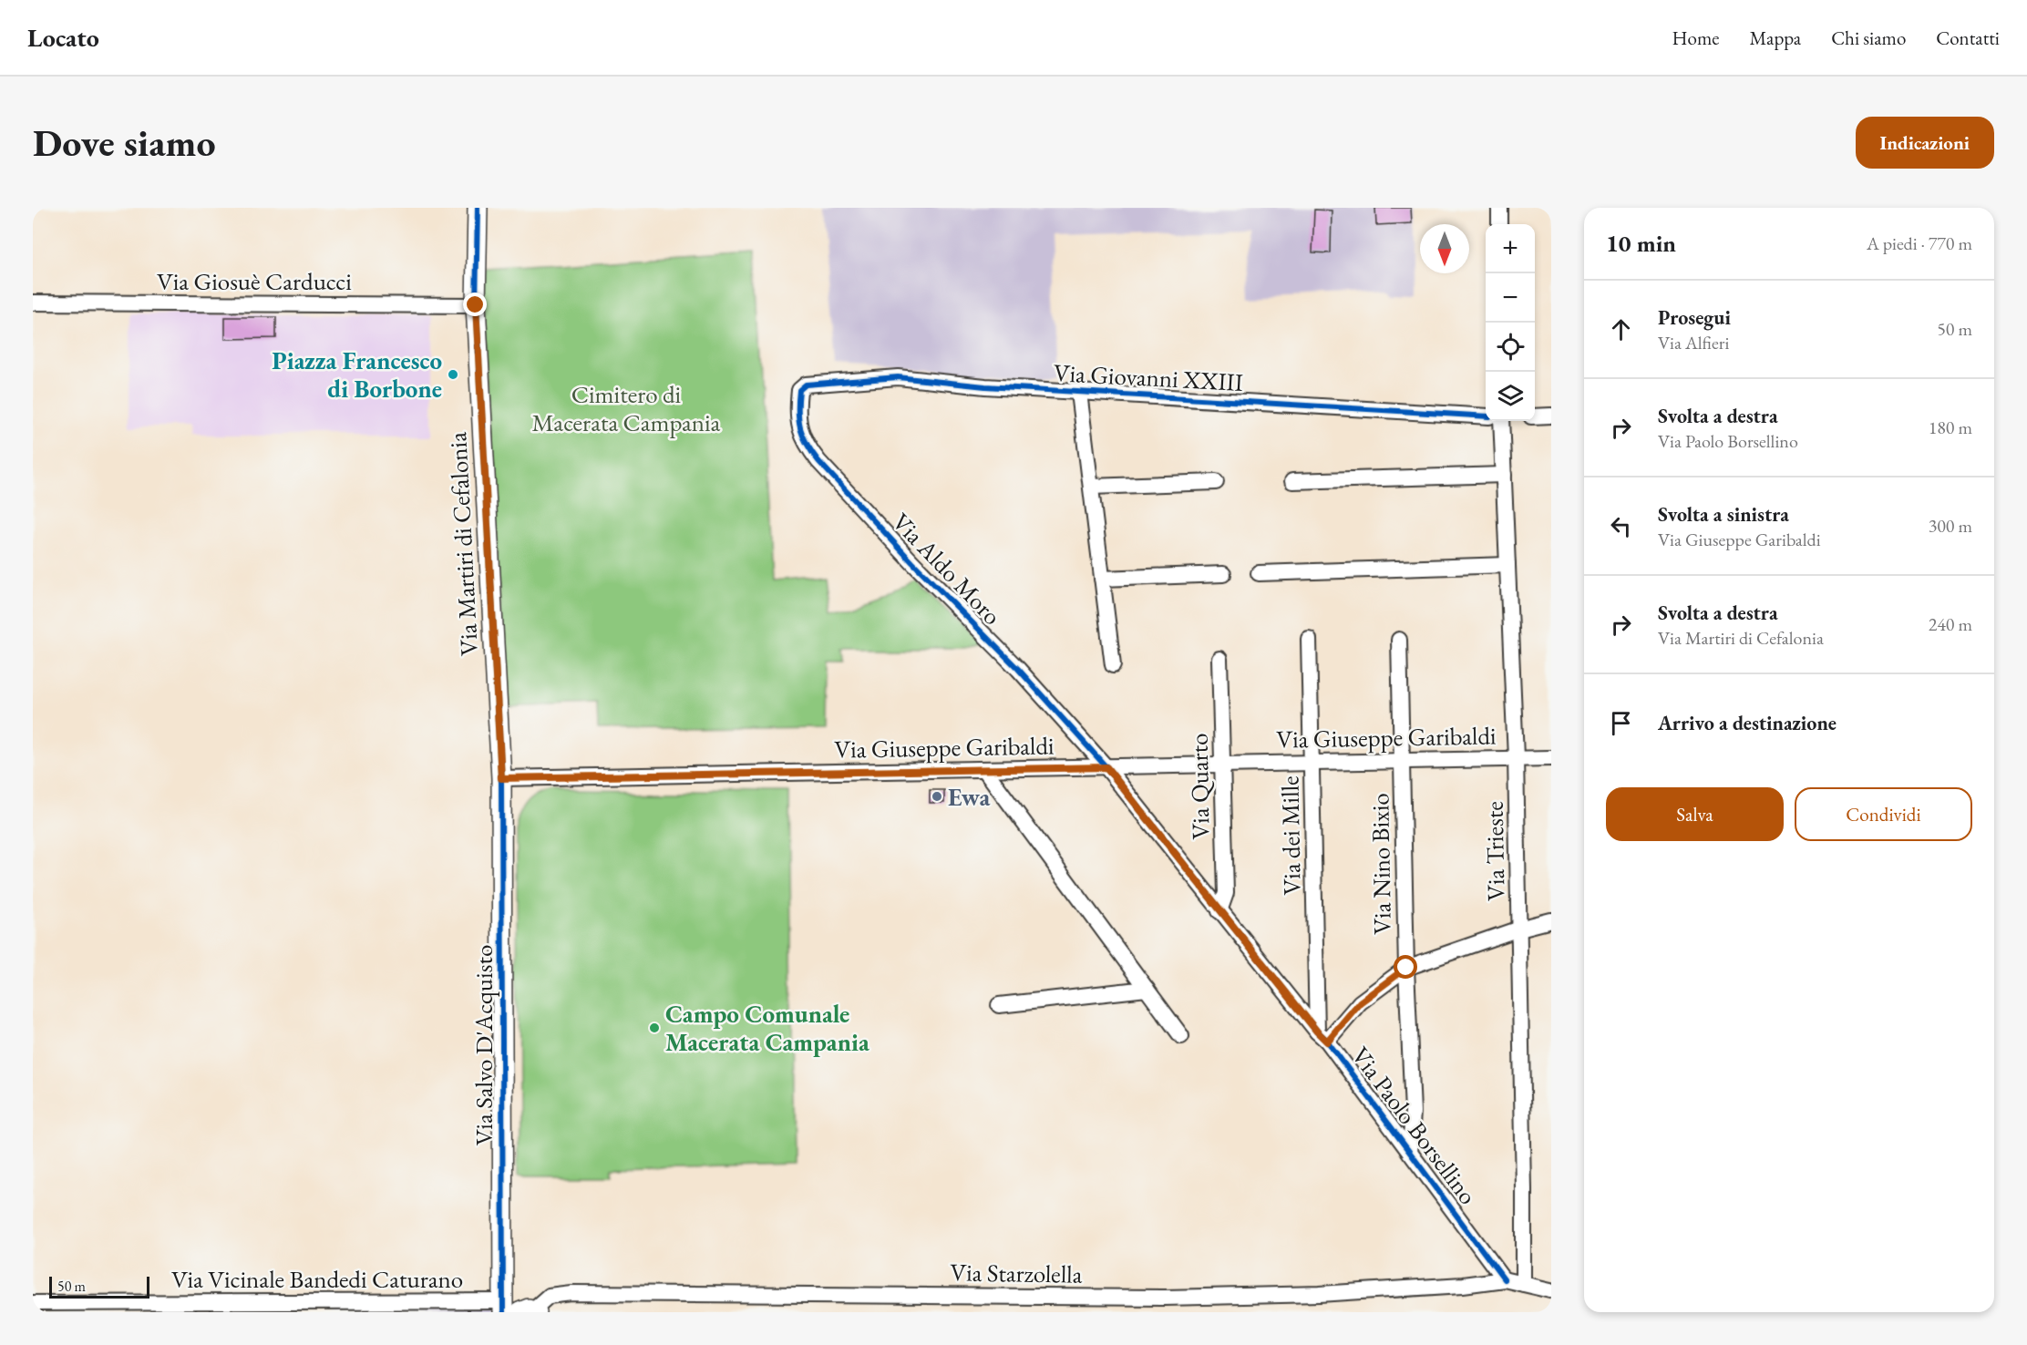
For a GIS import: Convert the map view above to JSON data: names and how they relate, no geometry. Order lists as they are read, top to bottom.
{
  "streets": {
    "street": [
      "Via Giosuè Carducci",
      "Via Giovanni XXIII",
      "Via Martiri di Cefalonia",
      "Via Aldo Moro",
      "Via Giuseppe Garibaldi",
      "Via Quarto",
      "Via dei Mille",
      "Via Trieste",
      "Via Nino Bixio",
      "Via Salvo D'Acquisto",
      "Via Paolo Borsellino",
      "Via Starzolella",
      "Via Vicinale Bandedi Caturano"
    ]
  },
  "crossings": [
    ["Via Giosuè Carducci", "Via Martiri di Cefalonia"],
    ["Via Giovanni XXIII", "Via Aldo Moro"],
    ["Via Martiri di Cefalonia", "Via Giuseppe Garibaldi"],
    ["Via Martiri di Cefalonia", "Via Salvo D'Acquisto"],
    ["Via Aldo Moro", "Via Giuseppe Garibaldi"],
    ["Via Aldo Moro", "Via Paolo Borsellino"],
    ["Via Giuseppe Garibaldi", "Via Quarto"],
    ["Via Giuseppe Garibaldi", "Via dei Mille"],
    ["Via Giuseppe Garibaldi", "Via Trieste"],
    ["Via Giuseppe Garibaldi", "Via Nino Bixio"],
    ["Via Giuseppe Garibaldi", "Via Salvo D'Acquisto"],
    ["Via Giuseppe Garibaldi", "Via Paolo Borsellino"],
    ["Via Quarto", "Via Paolo Borsellino"],
    ["Via dei Mille", "Via Paolo Borsellino"],
    ["Via Nino Bixio", "Via Paolo Borsellino"],
    ["Via Salvo D'Acquisto", "Via Starzolella"],
    ["Via Salvo D'Acquisto", "Via Vicinale Bandedi Caturano"],
    ["Via Paolo Borsellino", "Via Starzolella"],
    ["Via Starzolella", "Via Vicinale Bandedi Caturano"]
  ],
  "parks": ["Cimitero di Macerata Campania"],
  "places": ["Piazza Francesco di Borbone", "Ewa", "Campo Comunale Macerata Campania"],
  "scale_bar": "50 m",
  "north": "bottom",
  "page": {
    "header": "Locato",
    "nav": [
      "Home",
      "Mappa",
      "Chi siamo",
      "Contatti"
    ],
    "buttons": [
      "Indicazioni",
      ["Salva", "Condividi"]
    ],
    "title": "Dove siamo",
    "heading": ["10 min", "A piedi · 770 m"],
    "map_buttons": ["+", "−"],
    "list": [
      ["Prosegui", "Via Alfieri", "50 m"],
      ["Svolta a destra", "Via Paolo Borsellino", "180 m"],
      ["Svolta a sinistra", "Via Giuseppe Garibaldi", "300 m"],
      ["Svolta a destra", "Via Martiri di Cefalonia", "240 m"],
      "Arrivo a destinazione"
    ],
    "scale": "50 m"
  }
}
